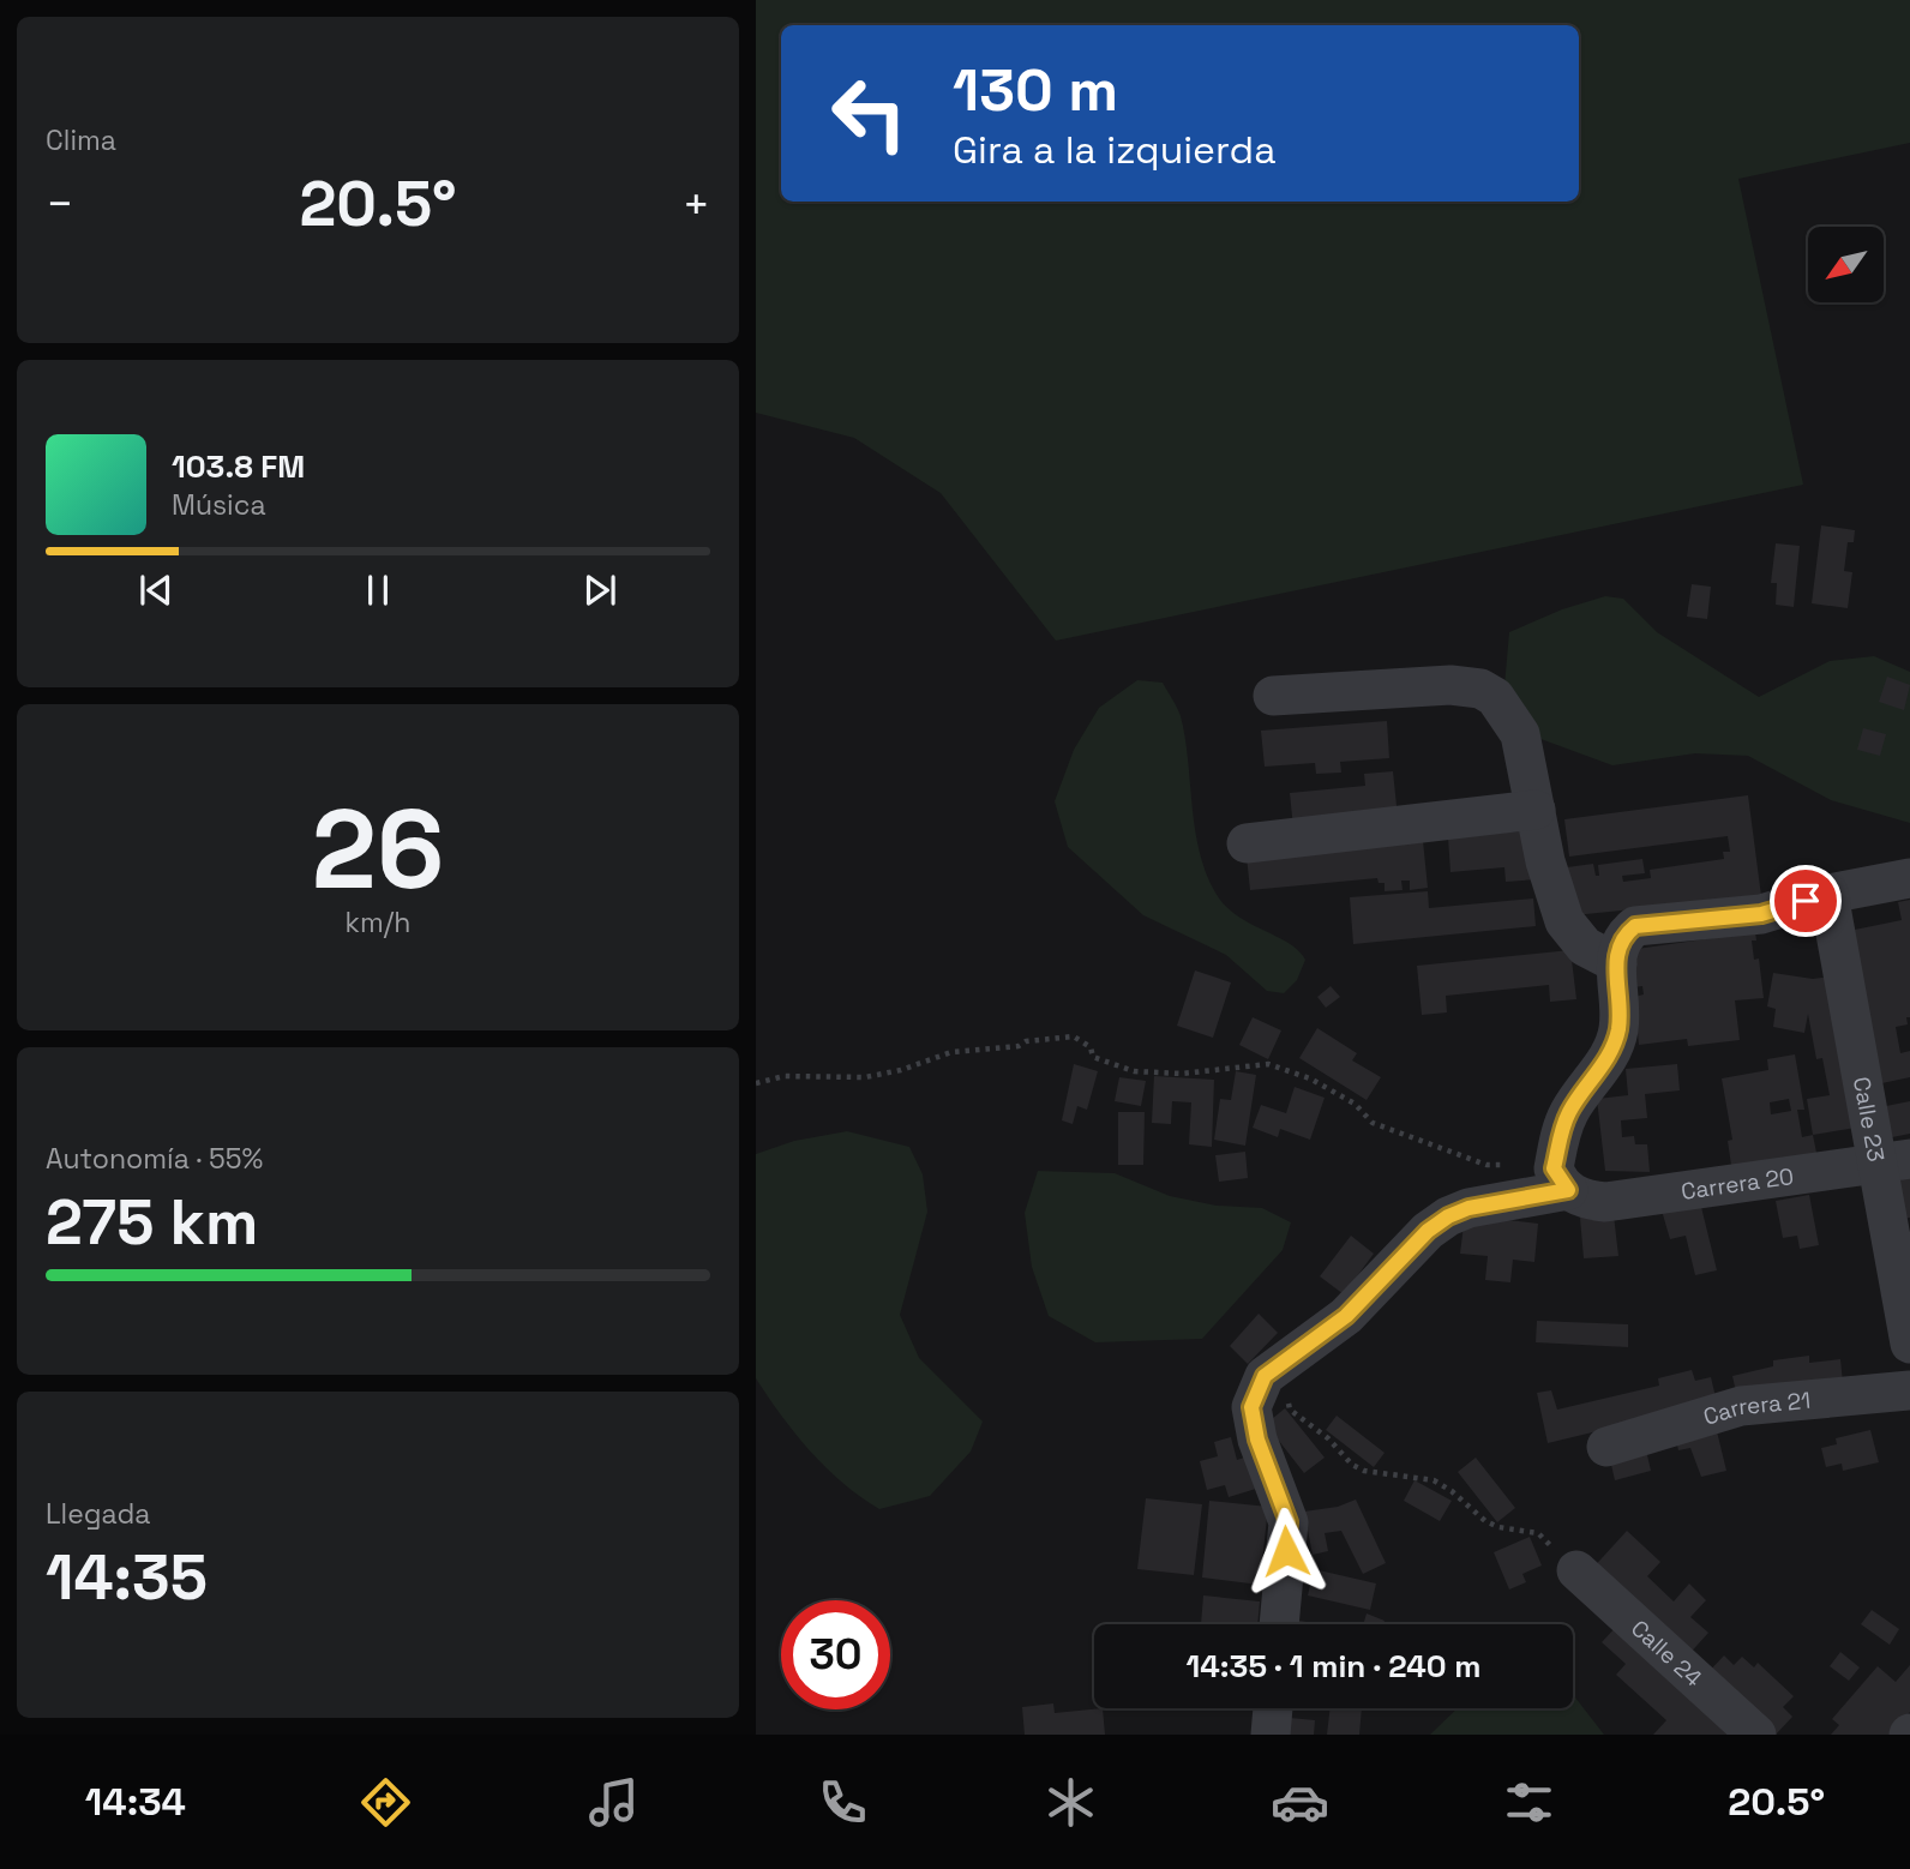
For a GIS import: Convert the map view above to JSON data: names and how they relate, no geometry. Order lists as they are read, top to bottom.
{
  "streets": {
    "street": [
      "Calle 23",
      "Carrera 20",
      "Carrera 21",
      "Calle 24"
    ]
  },
  "crossings": [
    ["Calle 23", "Carrera 20"]
  ],
  "north": "bottom left",
  "page": {
    "tile": [
      "Clima",
      ["26", "km/h"],
      ["Autonomía · 55%", "275 km"],
      ["Llegada", "14:35"]
    ],
    "turn": ["130 m", "Gira a la izquierda"],
    "heat": ["−", "20.5°", "+"],
    "song": ["103.8 FM", "Música"],
    "limit": "30",
    "trip": "14:35 · 1 min · 240 m",
    "tabs": ["14:34", "20.5°"]
  }
}
